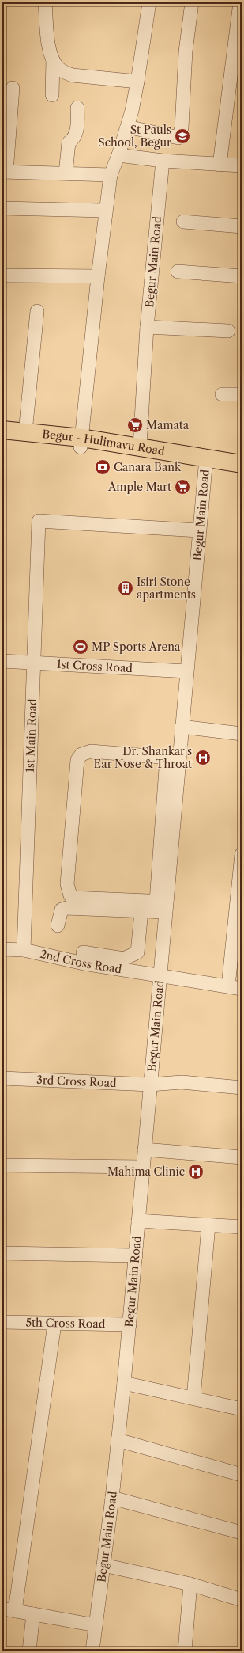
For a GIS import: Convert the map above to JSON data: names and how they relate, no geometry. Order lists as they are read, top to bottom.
{
  "streets": {
    "main road": ["Begur Main Road", "Begur - Hulimavu Road"],
    "street": [
      "1st Cross Road",
      "1st Main Road",
      "2nd Cross Road",
      "3rd Cross Road",
      "5th Cross Road"
    ]
  },
  "crossings": [
    ["Begur Main Road", "Begur - Hulimavu Road"],
    ["Begur Main Road", "1st Cross Road"],
    ["Begur Main Road", "1st Main Road"],
    ["Begur Main Road", "2nd Cross Road"],
    ["Begur Main Road", "3rd Cross Road"],
    ["Begur Main Road", "5th Cross Road"],
    ["1st Cross Road", "1st Main Road"],
    ["1st Main Road", "2nd Cross Road"]
  ],
  "places": {
    "school or university": ["St Pauls School, Begur"],
    "supermarket": ["Mamata", "Ample Mart"],
    "bank": ["Canara Bank"],
    "building": ["Isiri Stone apartments"],
    "sports": ["MP Sports Arena"],
    "hospital": ["Dr. Shankar's Ear Nose & Throat", "Mahima Clinic"]
  }
}
